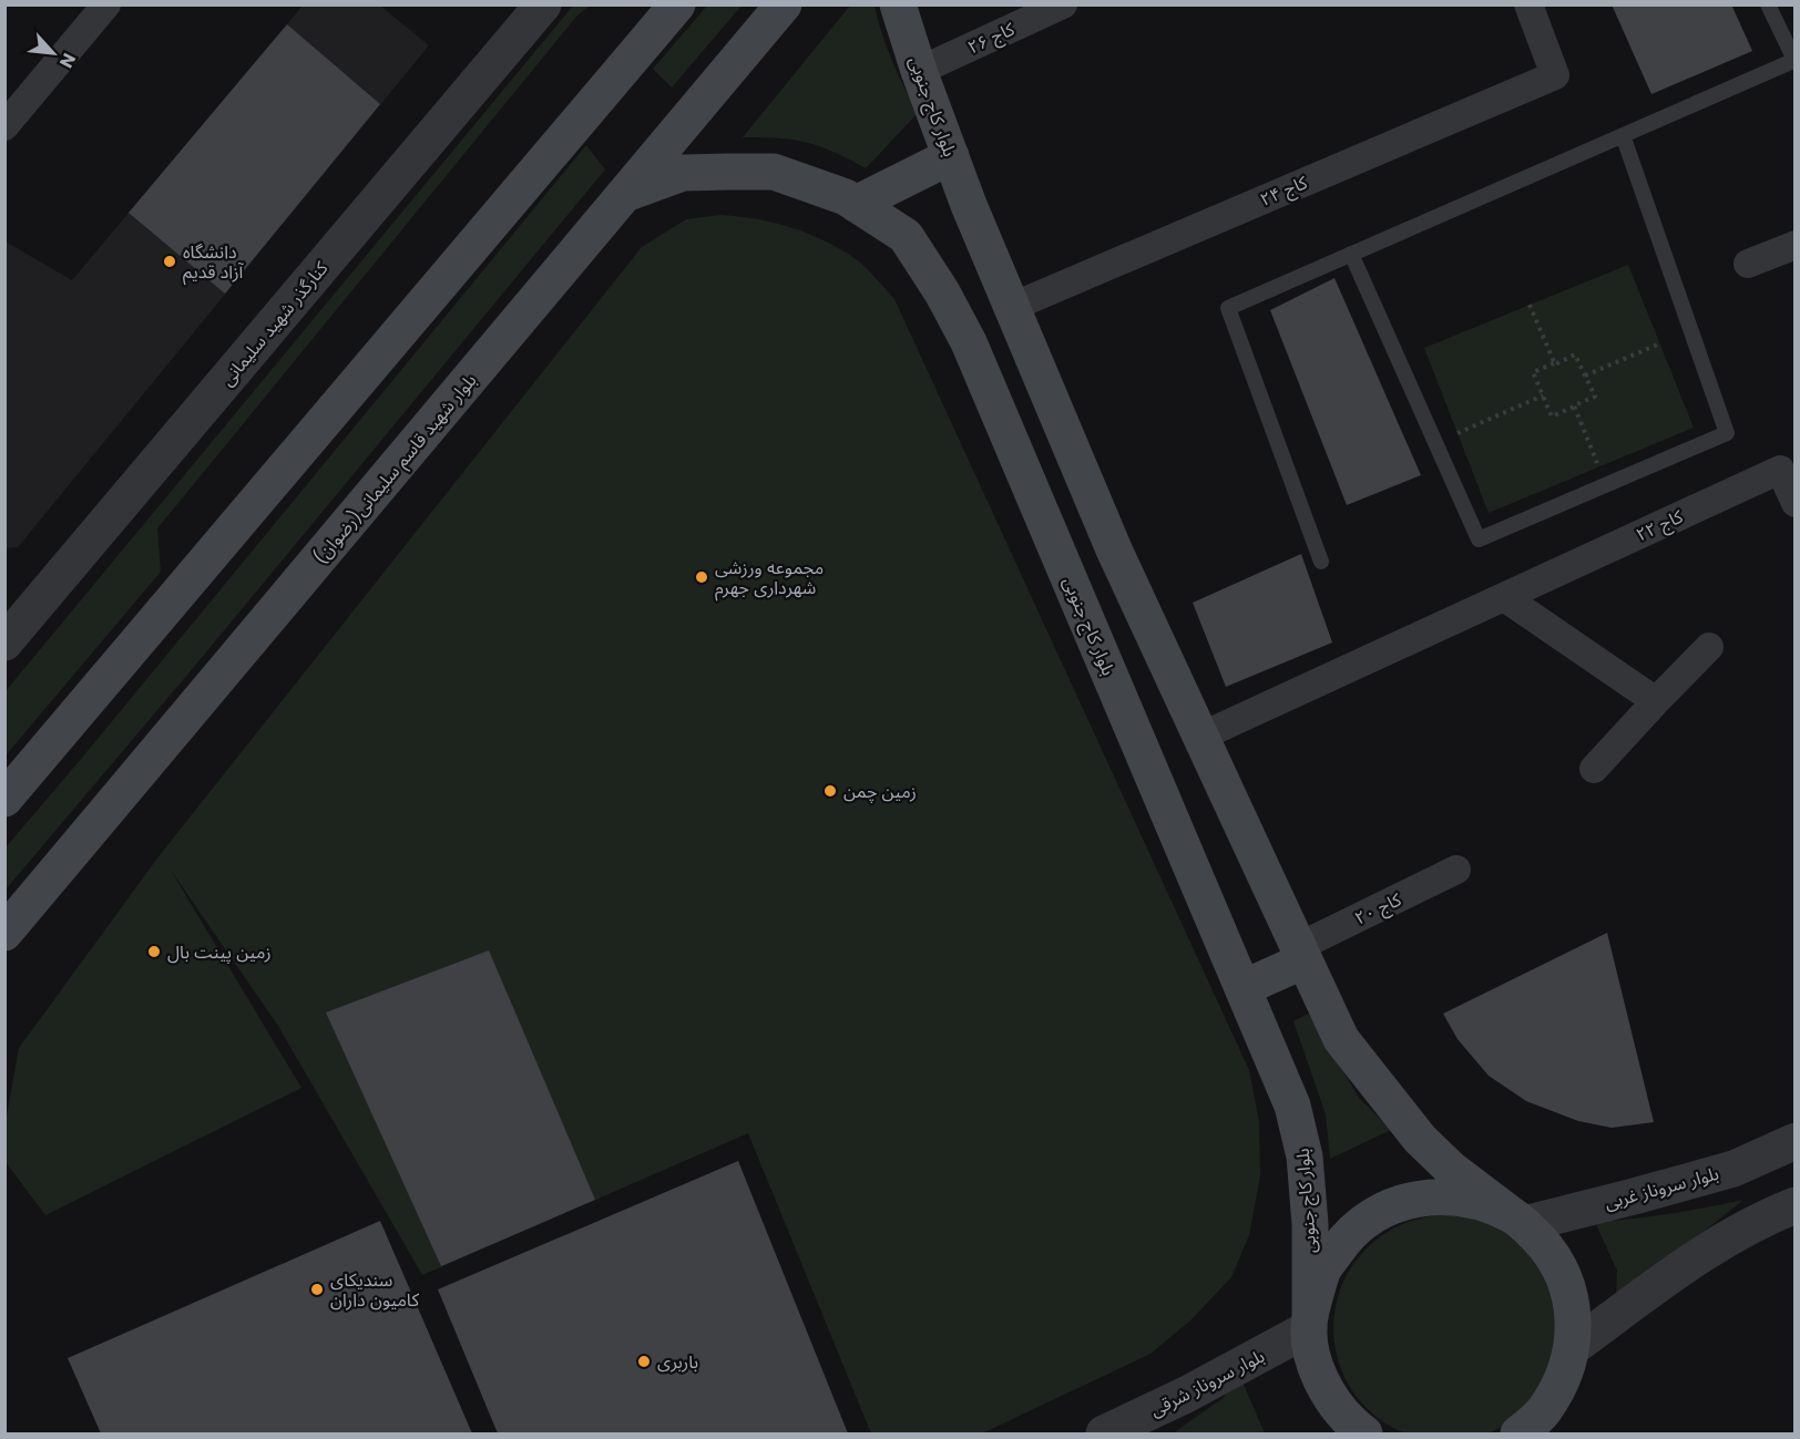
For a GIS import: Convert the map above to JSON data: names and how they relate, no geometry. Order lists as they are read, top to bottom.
{
  "streets": {
    "main road": ["بلوار کاج جنوبی", "بلوار شهید قاسم سلیمانی(رضوان)"],
    "street": [
      "کاج ۲۶",
      "کاج ۲۴",
      "کنارگذر شهید سلیمانی",
      "کاج ۲۲",
      "کاج ۲۰",
      "بلوار سروناز غربی",
      "بلوار سروناز شرقی"
    ]
  },
  "crossings": [
    ["کاج ۲۶", "بلوار کاج جنوبی"],
    ["بلوار کاج جنوبی", "کاج ۲۴"],
    ["بلوار کاج جنوبی", "بلوار شهید قاسم سلیمانی(رضوان)"],
    ["بلوار کاج جنوبی", "کاج ۲۲"],
    ["بلوار کاج جنوبی", "کاج ۲۰"],
    ["بلوار کاج جنوبی", "بلوار سروناز غربی"],
    ["بلوار کاج جنوبی", "بلوار سروناز شرقی"]
  ],
  "places": [
    "دانشگاه آزاد قدیم",
    "مجموعه ورزشی شهرداری جهرم",
    "زمین چمن",
    "زمین پینت بال",
    "سندیکای کامیون داران",
    "باربری"
  ],
  "north": "bottom right"
}
